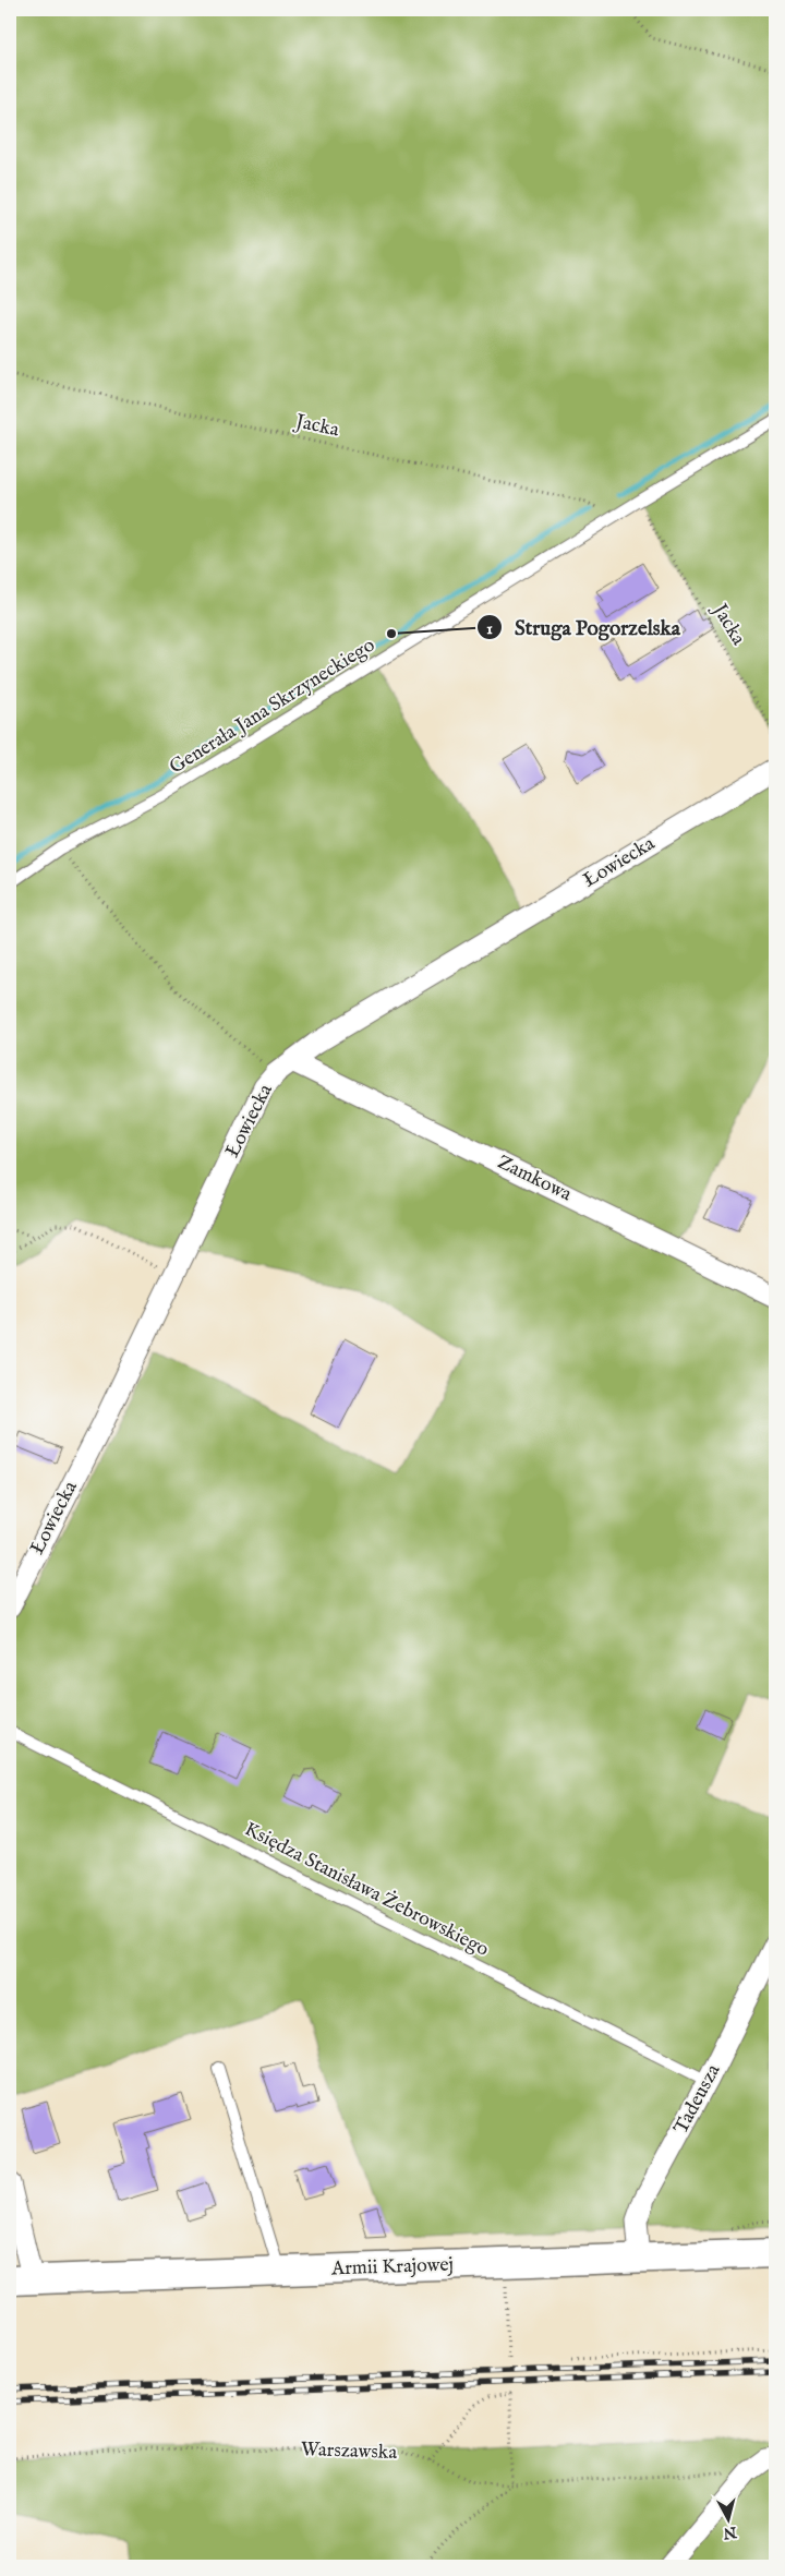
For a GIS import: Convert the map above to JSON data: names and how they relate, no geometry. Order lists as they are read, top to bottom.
{
  "streets": {
    "main road": ["Armii Krajowej"],
    "street": ["Łowiecka", "Zamkowa", "Tadeusza"],
    "lane": ["Generała Jana Skrzyneckiego", "Księdza Stanisława Żebrowskiego"],
    "path": ["Jacka", "Warszawska"]
  },
  "crossings": [
    ["Jacka", "Generała Jana Skrzyneckiego"],
    ["Łowiecka", "Zamkowa"],
    ["Księdza Stanisława Żebrowskiego", "Tadeusza"],
    ["Tadeusza", "Armii Krajowej"]
  ],
  "places": ["Struga Pogorzelska"],
  "north": "bottom"
}
